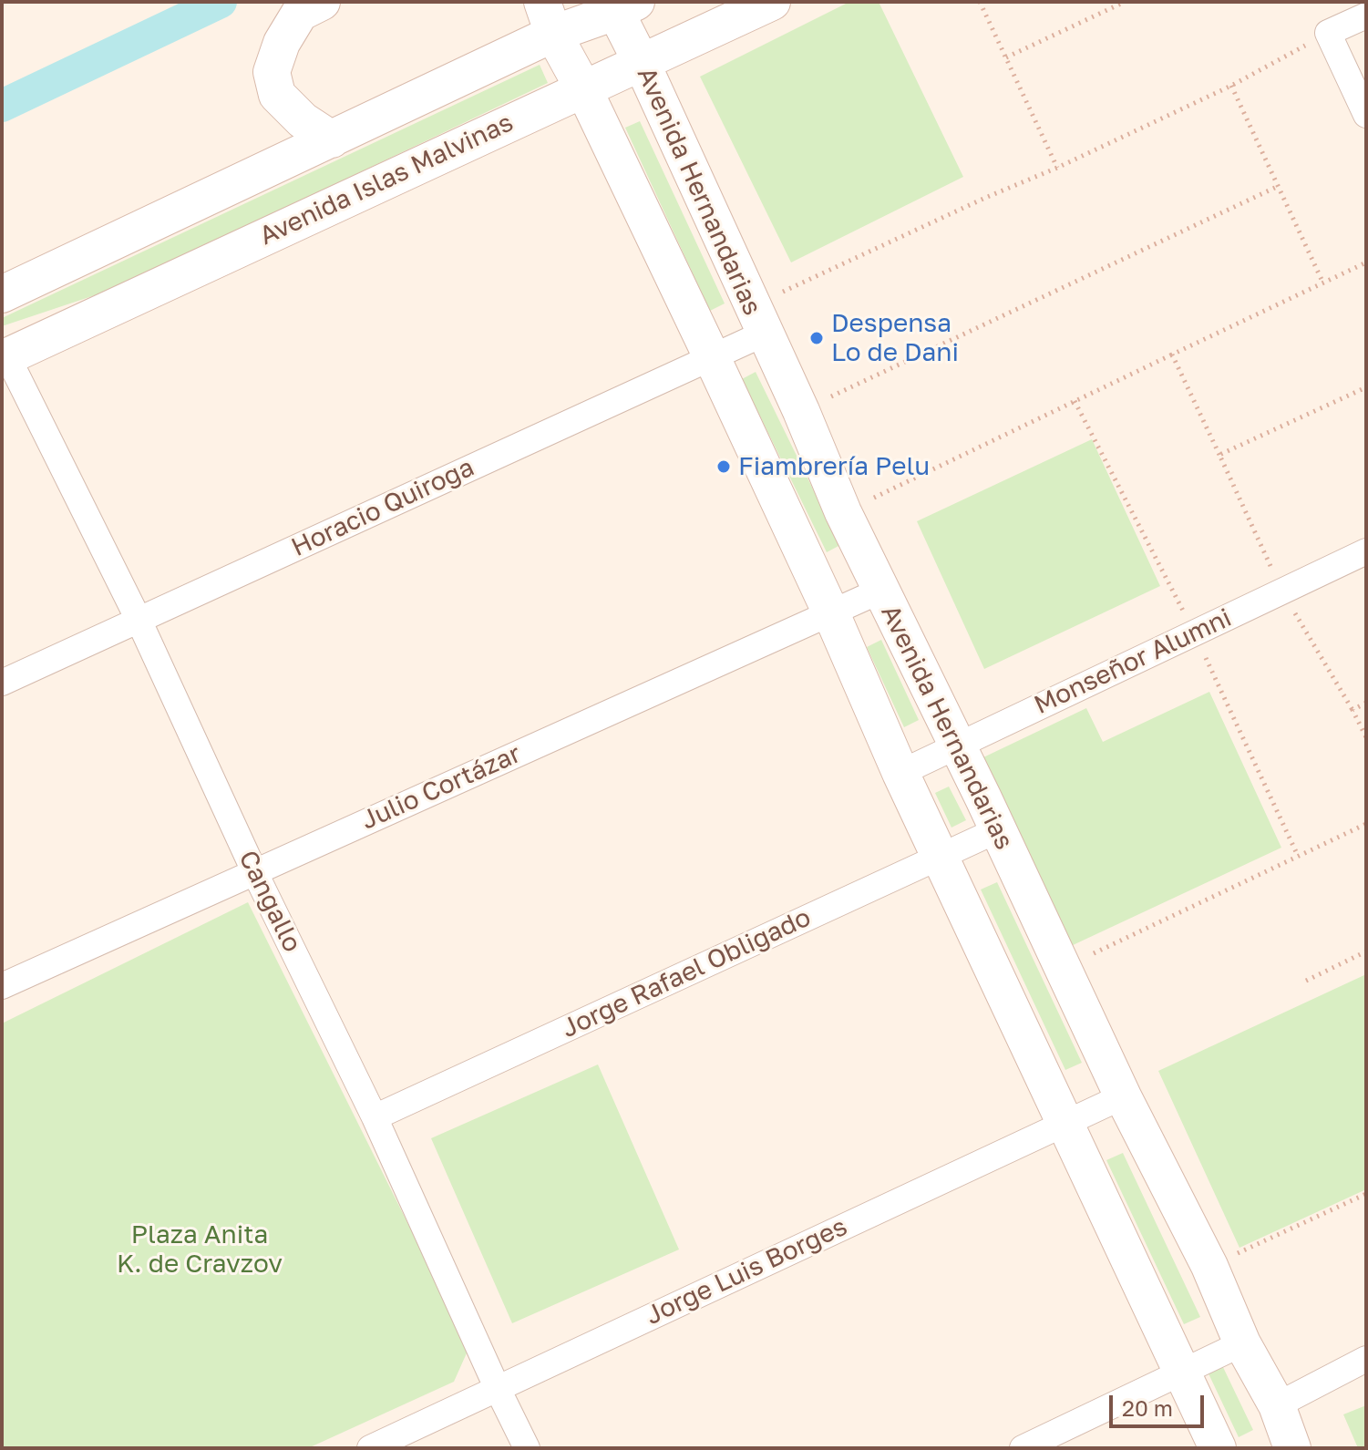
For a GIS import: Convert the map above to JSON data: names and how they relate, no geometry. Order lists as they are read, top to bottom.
{
  "streets": {
    "main road": ["Avenida Islas Malvinas", "Avenida Hernandarias"],
    "street": [
      "Horacio Quiroga",
      "Monseñor Alumni",
      "Julio Cortázar",
      "Cangallo",
      "Jorge Rafael Obligado",
      "Jorge Luis Borges"
    ]
  },
  "crossings": [
    ["Avenida Islas Malvinas", "Avenida Hernandarias"],
    ["Avenida Islas Malvinas", "Cangallo"],
    ["Avenida Hernandarias", "Horacio Quiroga"],
    ["Avenida Hernandarias", "Monseñor Alumni"],
    ["Avenida Hernandarias", "Julio Cortázar"],
    ["Avenida Hernandarias", "Jorge Rafael Obligado"],
    ["Avenida Hernandarias", "Jorge Luis Borges"],
    ["Horacio Quiroga", "Cangallo"],
    ["Julio Cortázar", "Cangallo"],
    ["Cangallo", "Jorge Rafael Obligado"],
    ["Cangallo", "Jorge Luis Borges"]
  ],
  "parks": ["Plaza Anita K. de Cravzov"],
  "places": ["Despensa Lo de Dani", "Fiambrería Pelu"],
  "scale_bar": "20 m"
}
